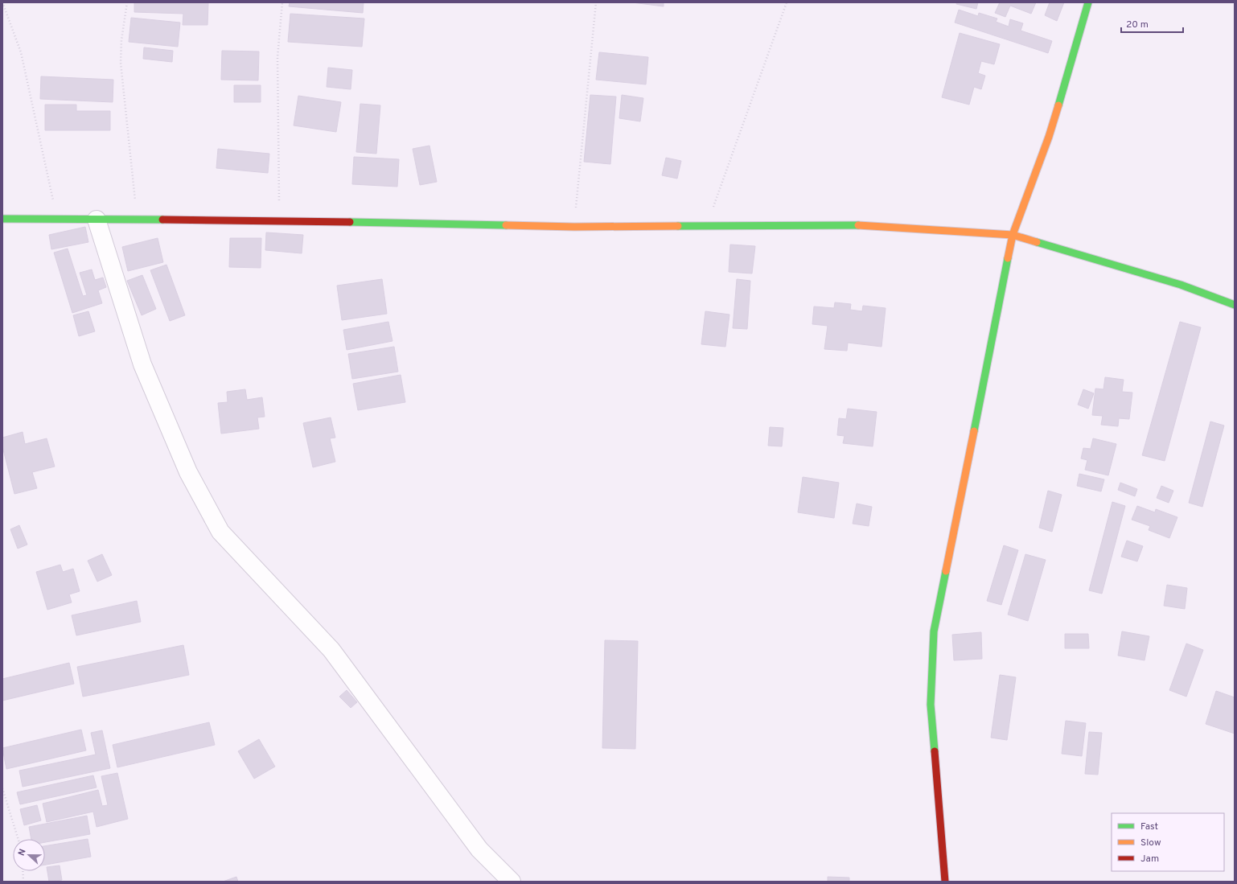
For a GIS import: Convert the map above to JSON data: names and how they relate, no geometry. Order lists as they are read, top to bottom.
{
  "legend": ["Fast", "Slow", "Jam"],
  "scale_bar": "20 m",
  "north": "left"
}
